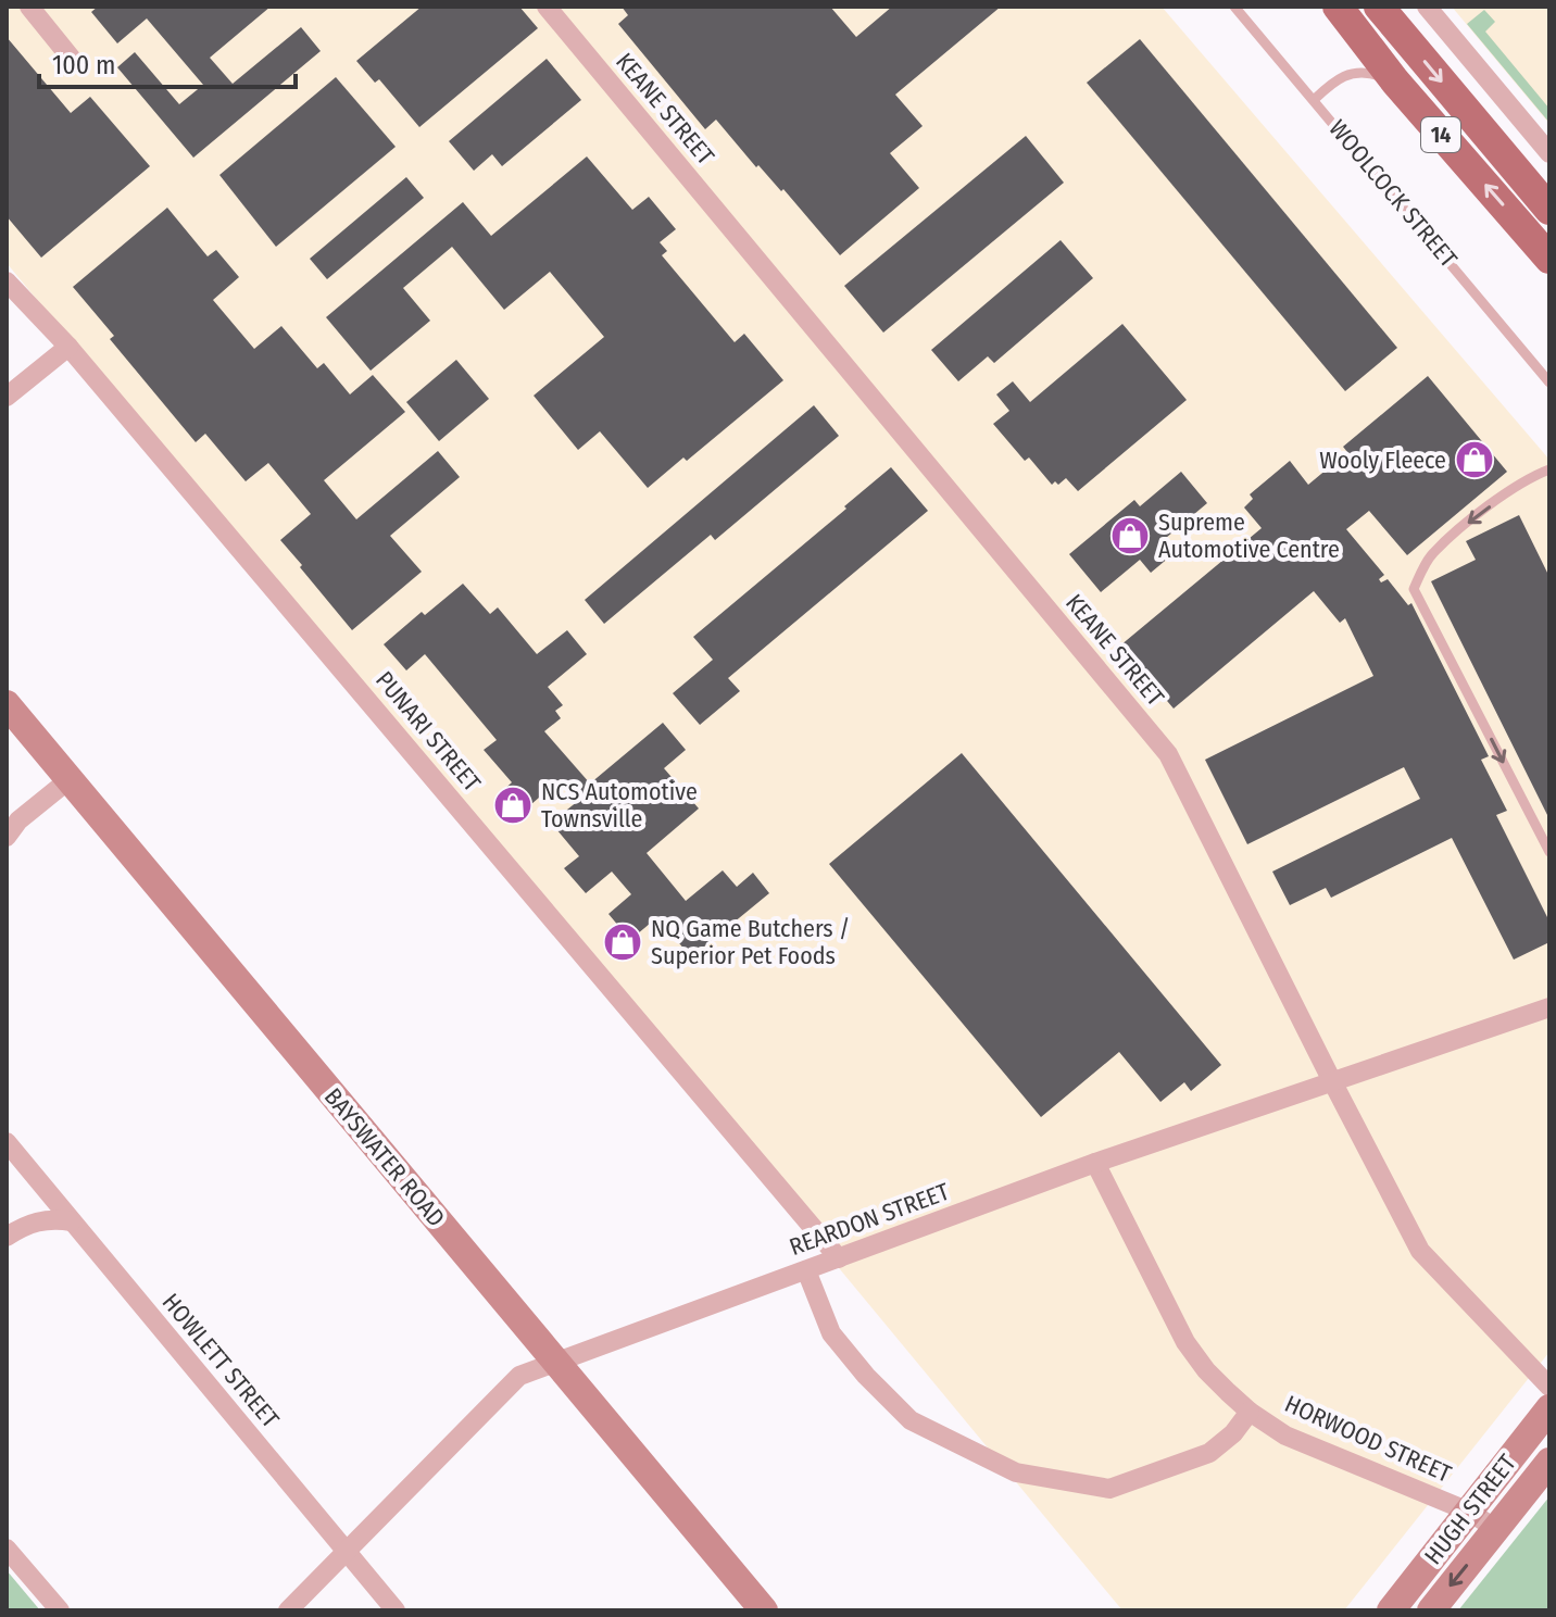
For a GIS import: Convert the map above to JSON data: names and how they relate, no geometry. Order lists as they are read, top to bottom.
{
  "streets": {
    "main road": ["14", "BAYSWATER ROAD", "HUGH STREET"],
    "street": [
      "KEANE STREET",
      "PUNARI STREET",
      "REARDON STREET",
      "HOWLETT STREET",
      "HORWOOD STREET"
    ],
    "lane": ["WOOLCOCK STREET"]
  },
  "crossings": [
    ["KEANE STREET", "REARDON STREET"],
    ["PUNARI STREET", "REARDON STREET"],
    ["BAYSWATER ROAD", "REARDON STREET"],
    ["REARDON STREET", "HOWLETT STREET"],
    ["REARDON STREET", "HORWOOD STREET"],
    ["HORWOOD STREET", "HUGH STREET"]
  ],
  "places": {
    "shop": [
      "Wooly Fleece",
      "Supreme Automotive Centre",
      "NCS Automotive Townsville",
      "NQ Game Butchers / Superior Pet Foods"
    ]
  },
  "scale_bar": "100 m"
}
